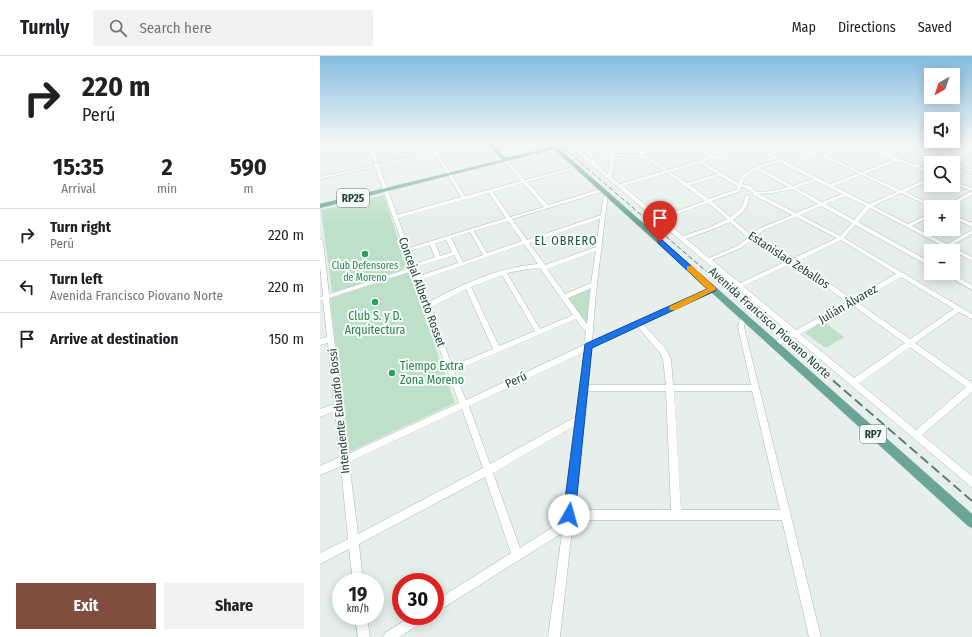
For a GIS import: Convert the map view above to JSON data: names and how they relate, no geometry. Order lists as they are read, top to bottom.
{
  "streets": {
    "main road": ["RP25", "Avenida Francisco Piovano Norte", "RP7"],
    "street": [
      "Estanislao Zeballos",
      "Concejal Alberto Rosset",
      "Julián Álvarez",
      "Perú",
      "Intendente Eduardo Bossi"
    ]
  },
  "crossings": [
    ["RP25", "Concejal Alberto Rosset"],
    ["Estanislao Zeballos", "Julián Álvarez"],
    ["Concejal Alberto Rosset", "Perú"],
    ["Julián Álvarez", "Avenida Francisco Piovano Norte"],
    ["Avenida Francisco Piovano Norte", "Perú"],
    ["Perú", "Intendente Eduardo Bossi"]
  ],
  "districts": ["EL OBRERO"],
  "places": ["Club Defensores de Moreno", "Club S. y D. Arquitectura", "Tiempo Extra Zona Moreno"],
  "north": "bottom left",
  "page": {
    "header": "Turnly",
    "search": "Search here",
    "nav": ["Map", "Directions", "Saved"],
    "turn": ["220 m", "Perú"],
    "map_buttons": ["+", "−"],
    "eta": [
      "15:35",
      "Arrival",
      "2",
      "min",
      "590",
      "m"
    ],
    "list": [
      {
        "name": "Turn right",
        "note": "Perú",
        "value": "220 m"
      },
      {
        "name": "Turn left",
        "note": "Avenida Francisco Piovano Norte",
        "value": "220 m"
      },
      {
        "name": "Arrive at destination",
        "value": "150 m"
      }
    ],
    "speed": "19 km/h",
    "limit": "30",
    "buttons": ["Exit", "Share"]
  }
}
